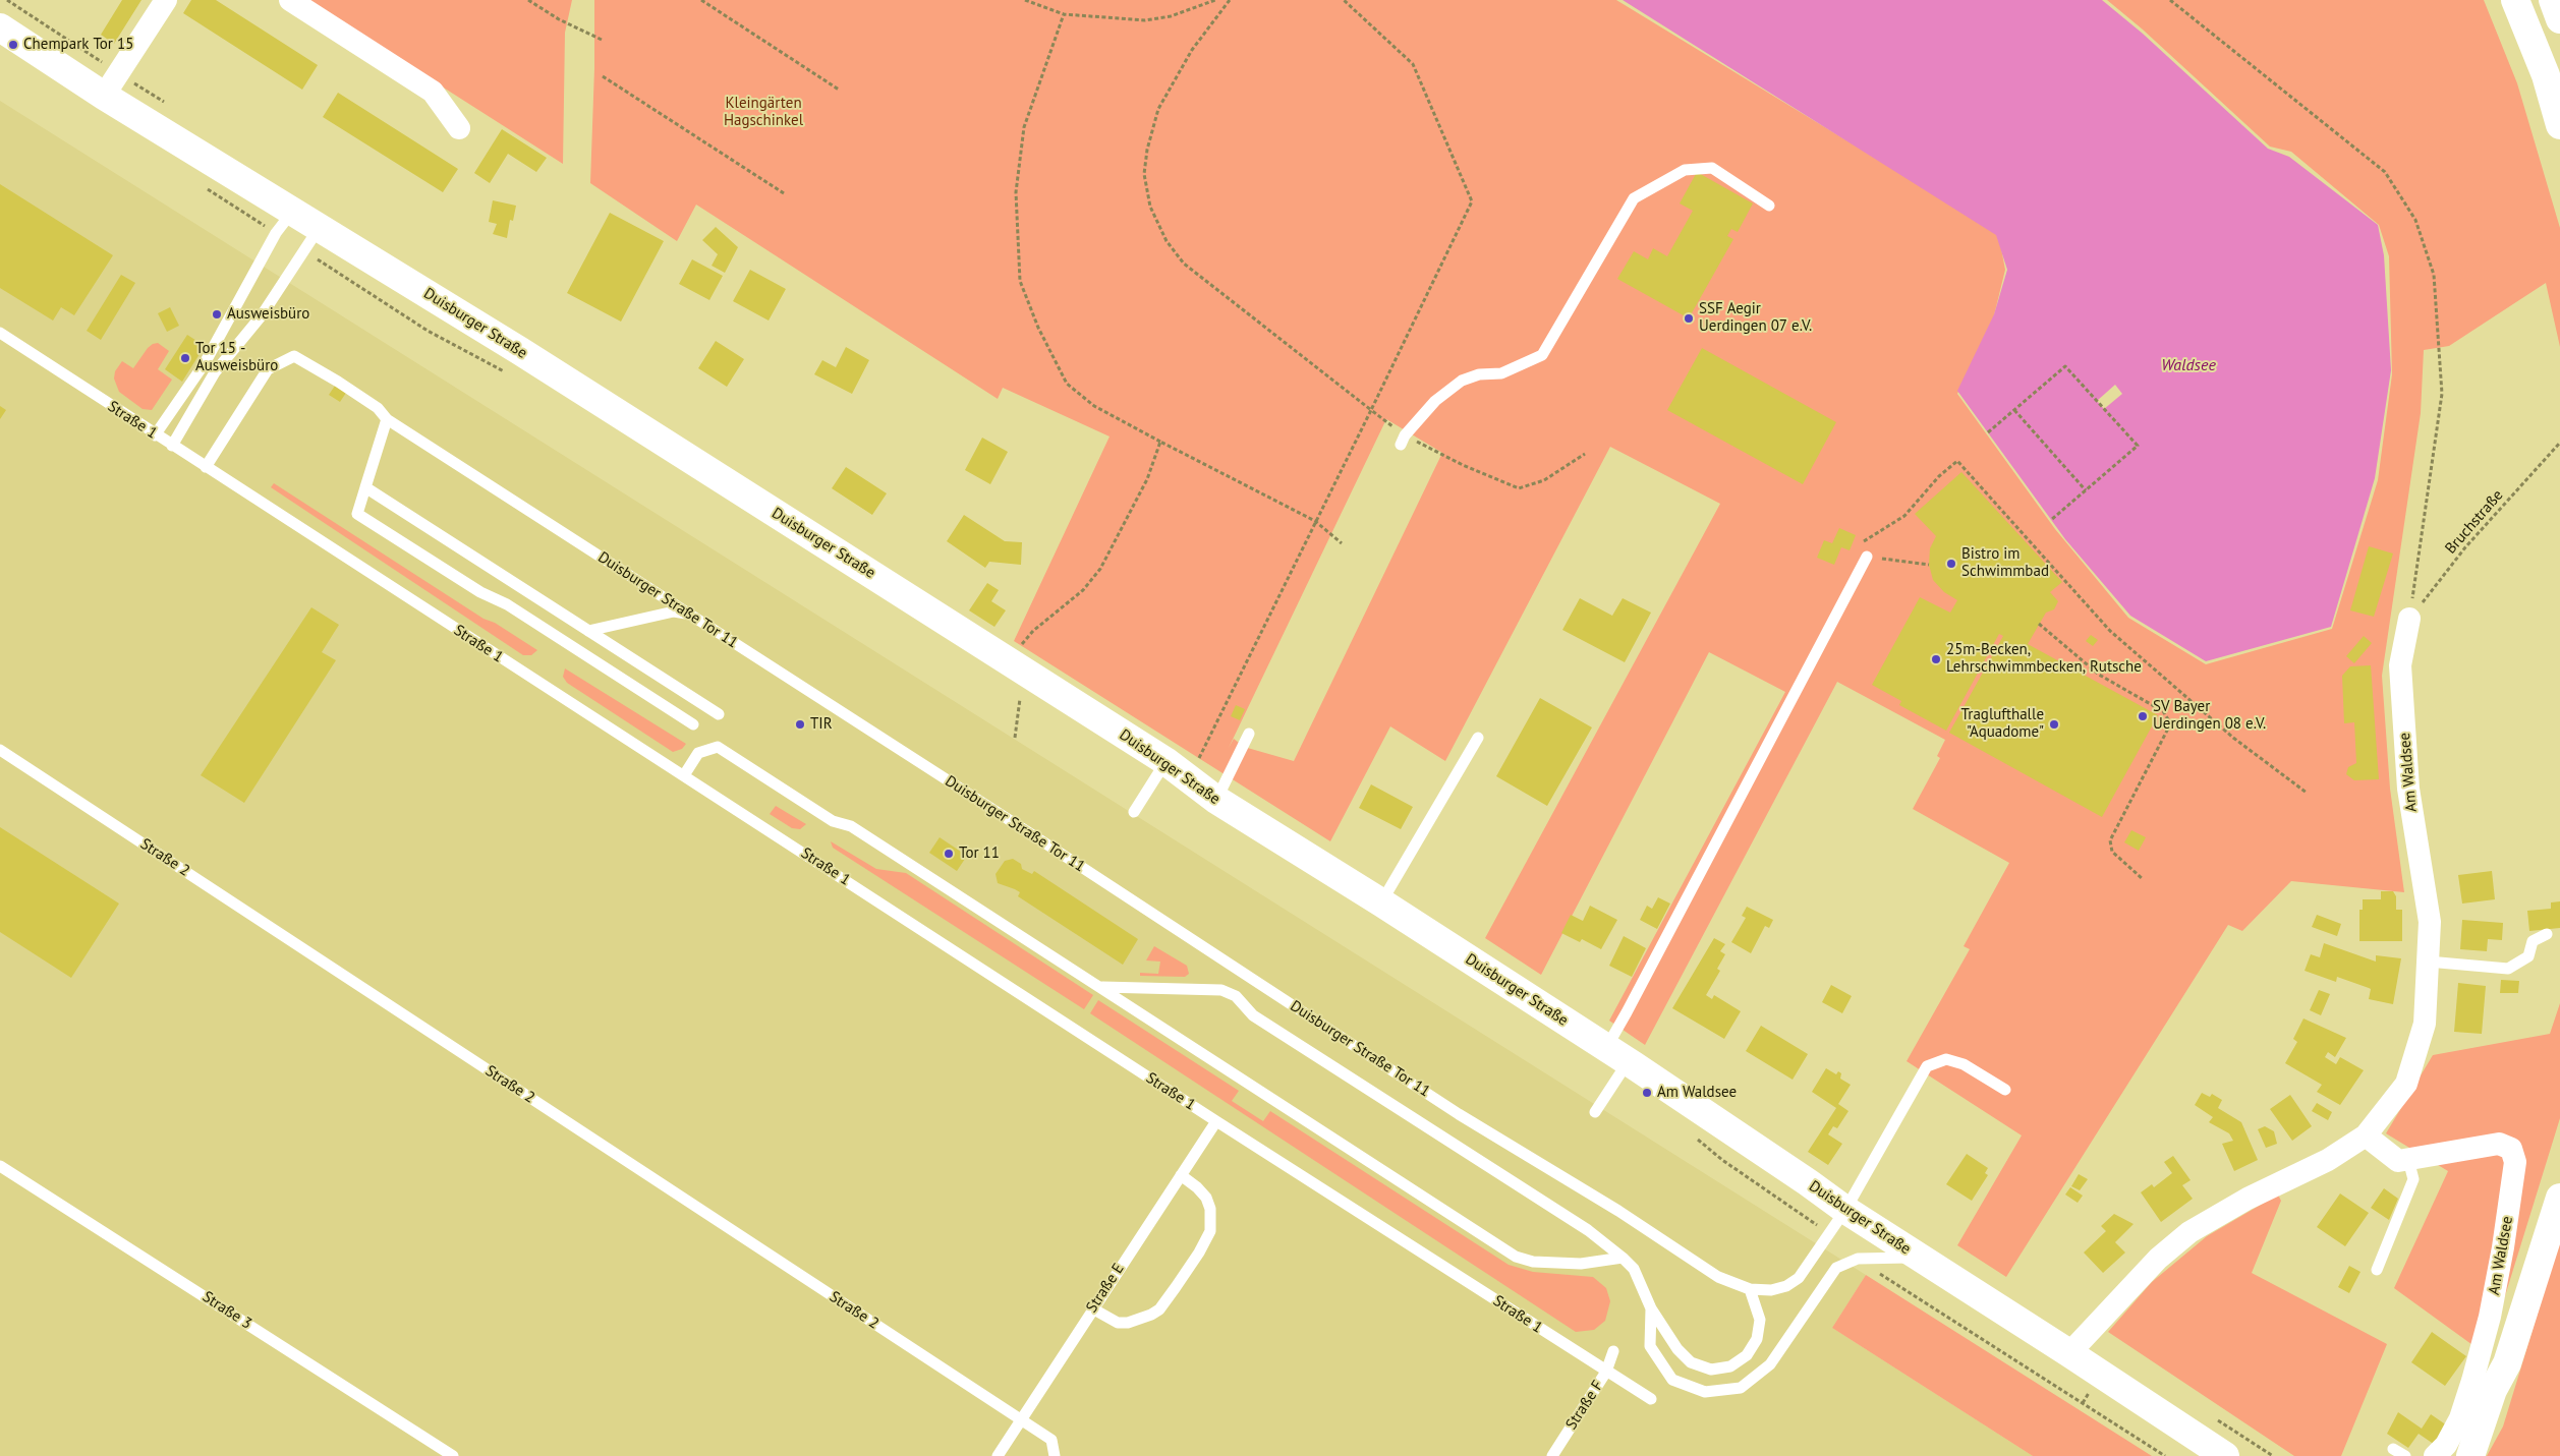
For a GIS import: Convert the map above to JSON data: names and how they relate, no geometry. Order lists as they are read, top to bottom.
{
  "streets": {
    "main road": ["Duisburger Straße"],
    "street": ["Am Waldsee"],
    "lane": [
      "Straße 1",
      "Duisburger Straße Tor 11",
      "Straße 2",
      "Straße E",
      "Straße 3",
      "Straße F"
    ],
    "path": ["Bruchstraße"]
  },
  "crossings": [
    ["Duisburger Straße", "Duisburger Straße Tor 11"],
    ["Duisburger Straße", "Am Waldsee"],
    ["Straße 1", "Duisburger Straße Tor 11"],
    ["Straße 1", "Straße E"],
    ["Straße 1", "Straße F"],
    ["Bruchstraße", "Am Waldsee"],
    ["Straße 2", "Straße E"]
  ],
  "water": ["Waldsee"],
  "parks": ["Kleingärten Hagschinkel"],
  "places": [
    "Chempark Tor 15",
    "Ausweisbüro",
    "SSF Aegir Uerdingen 07 e.V.",
    "Tor 15 - Ausweisbüro",
    "Bistro im Schwimmbad",
    "25m-Becken, Lehrschwimmbecken, Rutsche",
    "SV Bayer Uerdingen 08 e.V.",
    "TIR",
    "Traglufthalle \"Aquadome\"",
    "Tor 11",
    "Am Waldsee"
  ]
}
